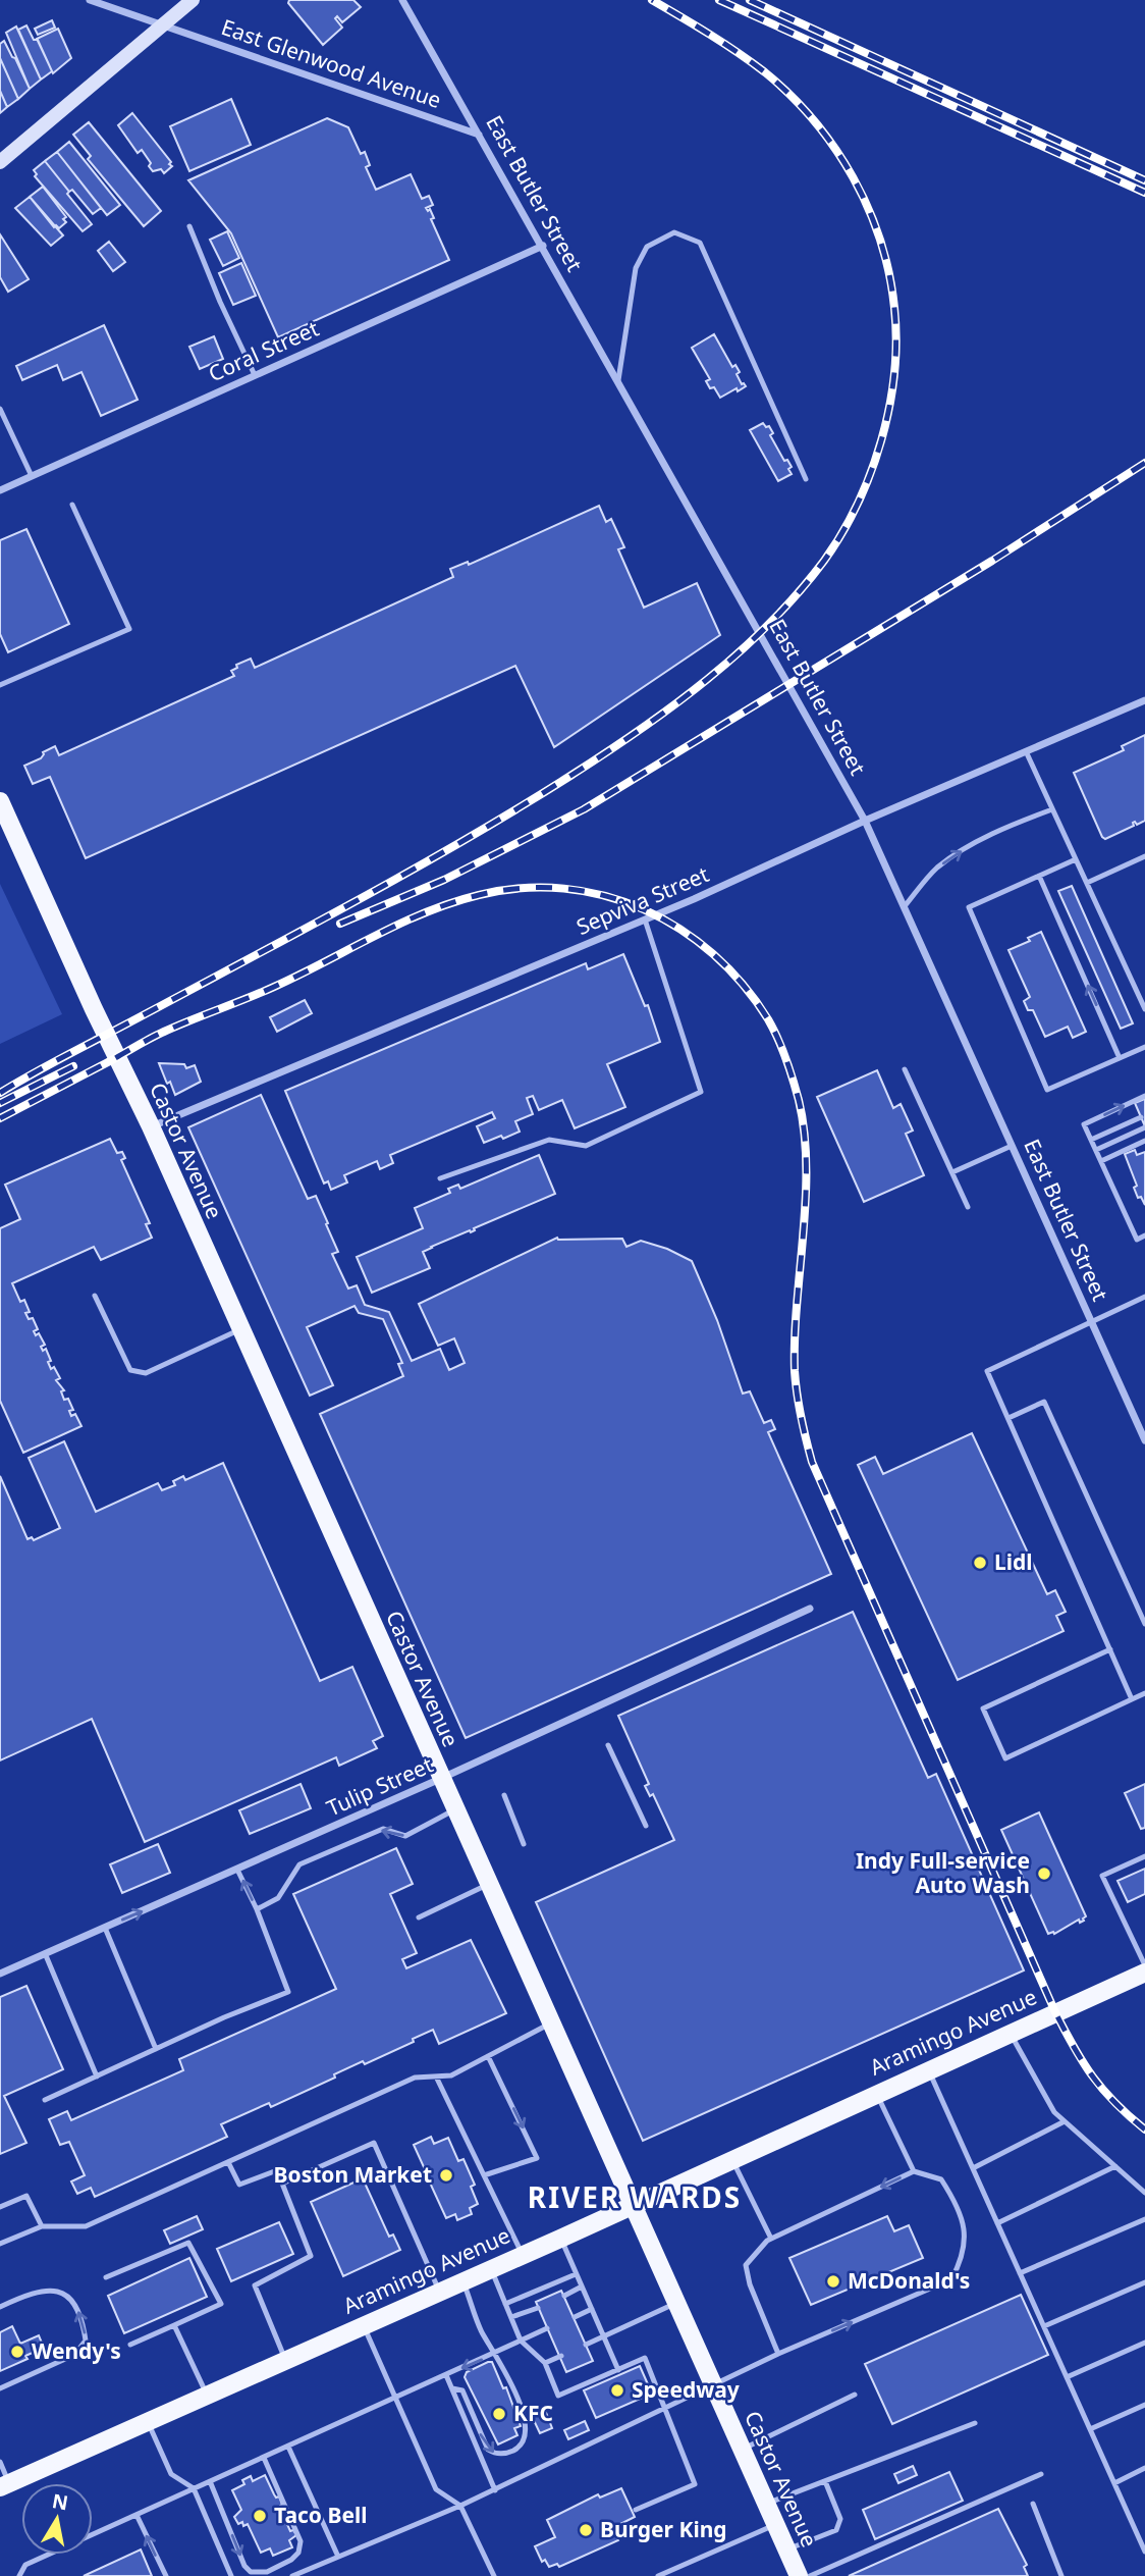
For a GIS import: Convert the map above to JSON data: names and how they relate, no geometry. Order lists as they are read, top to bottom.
{
  "streets": {
    "main road": ["Castor Avenue", "Aramingo Avenue"],
    "street": [
      "East Glenwood Avenue",
      "East Butler Street",
      "Coral Street",
      "Sepviva Street",
      "Tulip Street"
    ]
  },
  "crossings": [
    ["East Glenwood Avenue", "East Butler Street"],
    ["East Butler Street", "Coral Street"],
    ["East Butler Street", "Sepviva Street"],
    ["Sepviva Street", "Castor Avenue"],
    ["Castor Avenue", "Tulip Street"],
    ["Castor Avenue", "Aramingo Avenue"]
  ],
  "districts": ["RIVER WARDS"],
  "places": [
    "Lidl",
    "Indy Full-service Auto Wash",
    "Boston Market",
    "McDonald's",
    "Wendy's",
    "Speedway",
    "KFC",
    "Taco Bell",
    "Burger King"
  ],
  "north": "top"
}
